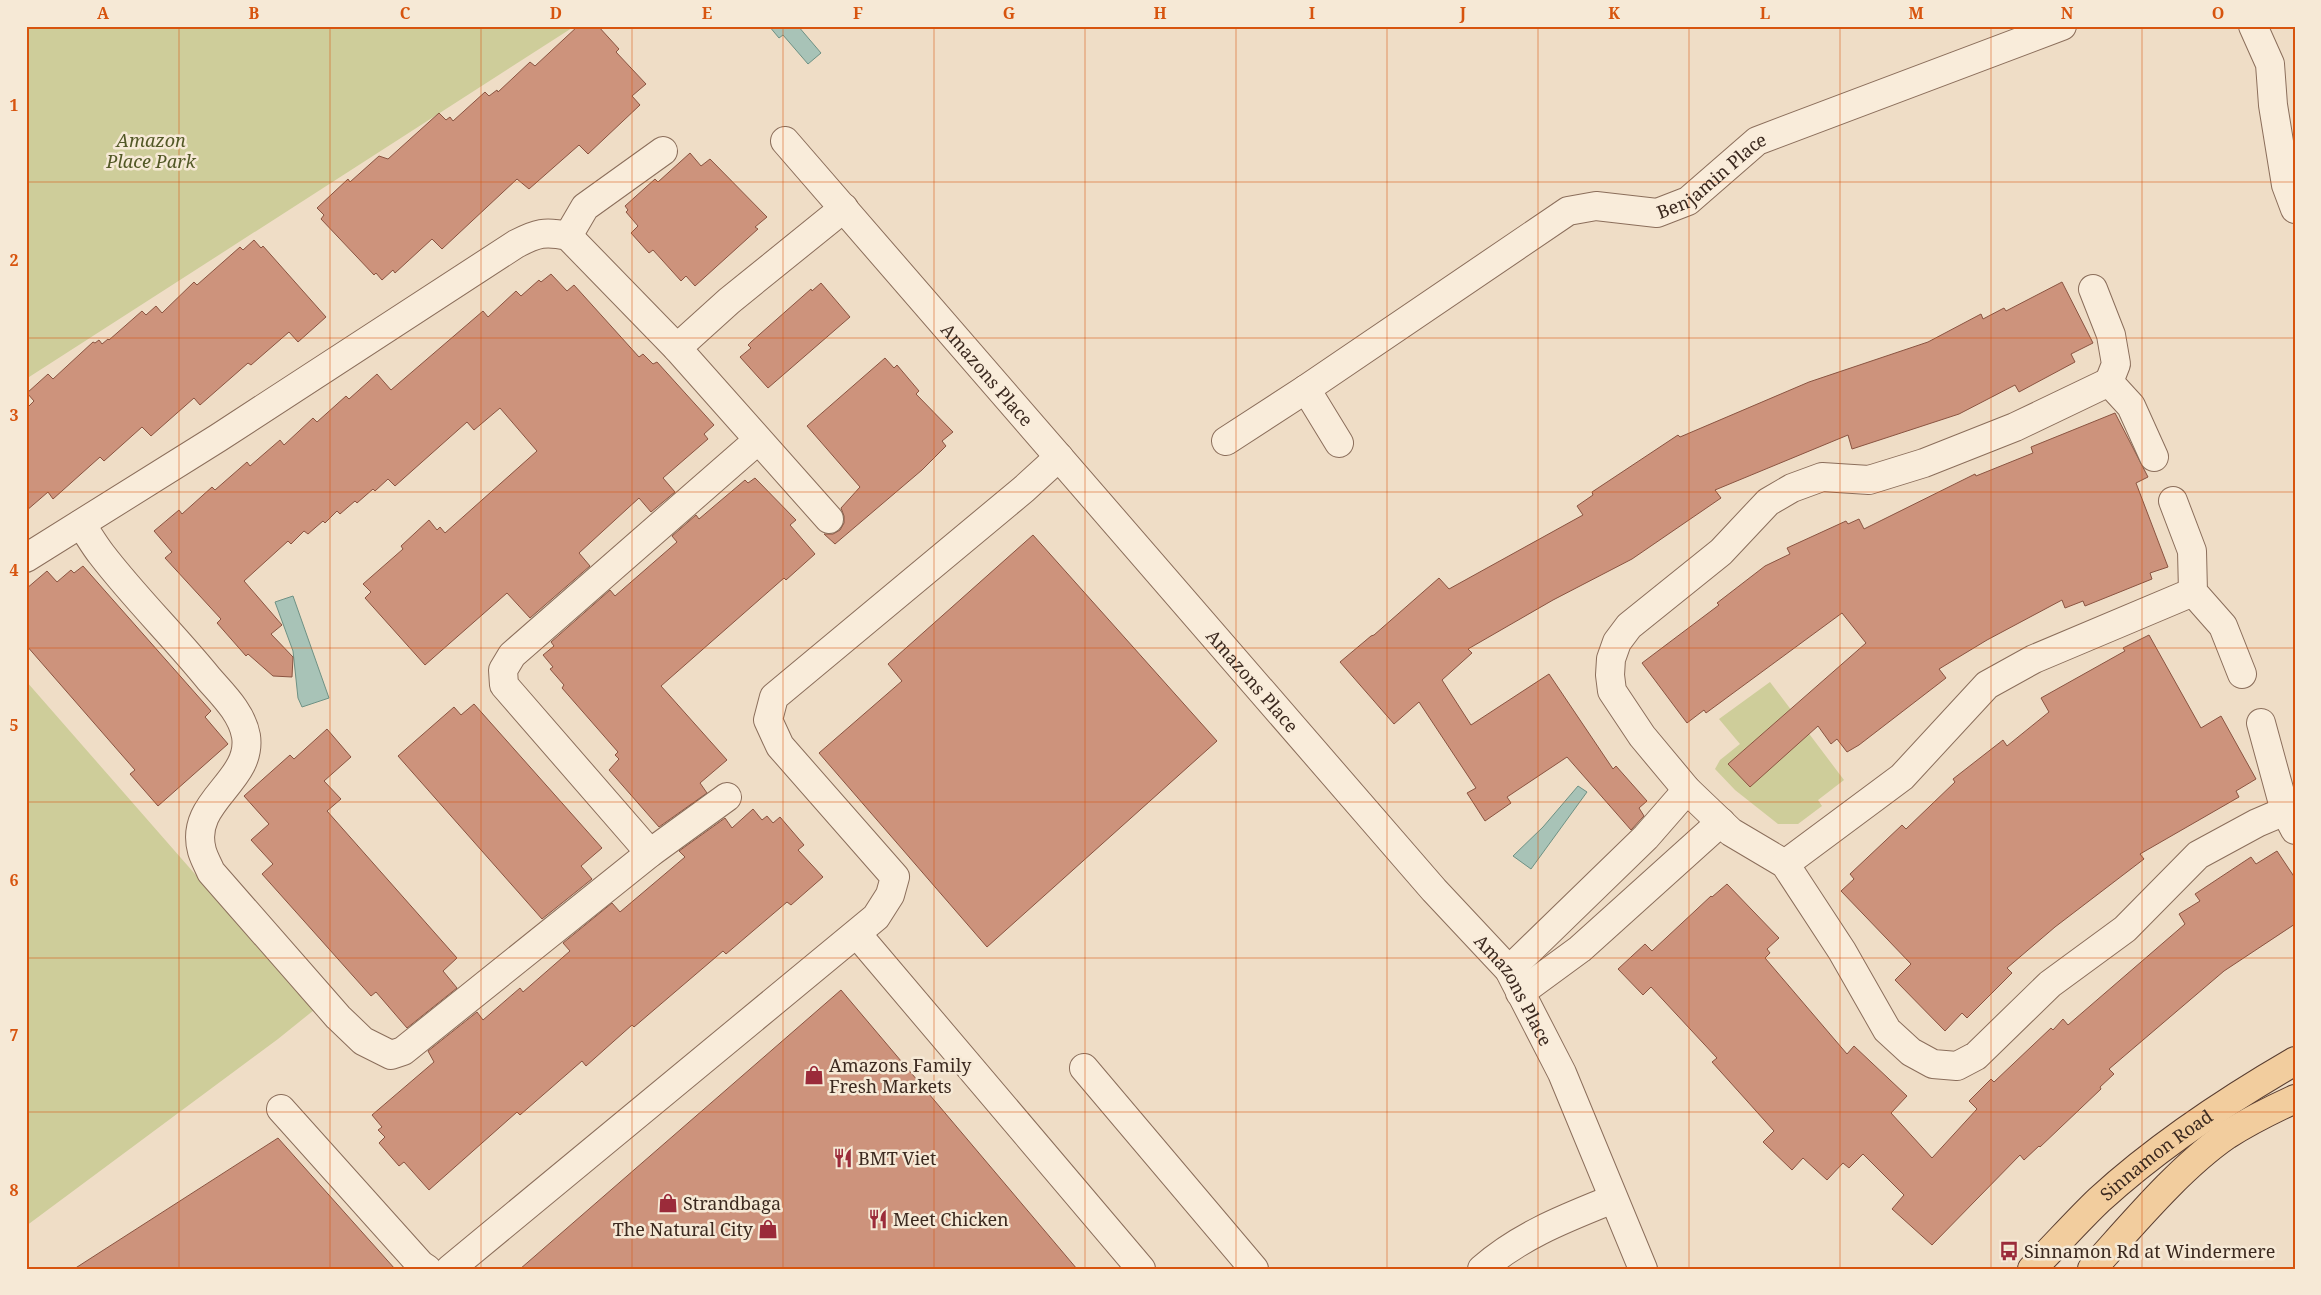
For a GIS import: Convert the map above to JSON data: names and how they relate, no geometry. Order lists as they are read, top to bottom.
{
  "streets": {
    "main road": ["Sinnamon Road"],
    "street": ["Benjamin Place", "Amazons Place"]
  },
  "parks": ["Amazon Place Park"],
  "places": {
    "shop": ["Amazons Family Fresh Markets", "Strandbaga", "The Natural City"],
    "restaurant": ["BMT Viet", "Meet Chicken"],
    "bus stop": ["Sinnamon Rd at Windermere"]
  },
  "grid": {
    "columns": [
      "A",
      "B",
      "C",
      "D",
      "E",
      "F",
      "G",
      "H",
      "I",
      "J",
      "K",
      "L",
      "M",
      "N",
      "O"
    ],
    "rows": [
      "1",
      "2",
      "3",
      "4",
      "5",
      "6",
      "7",
      "8"
    ]
  }
}
